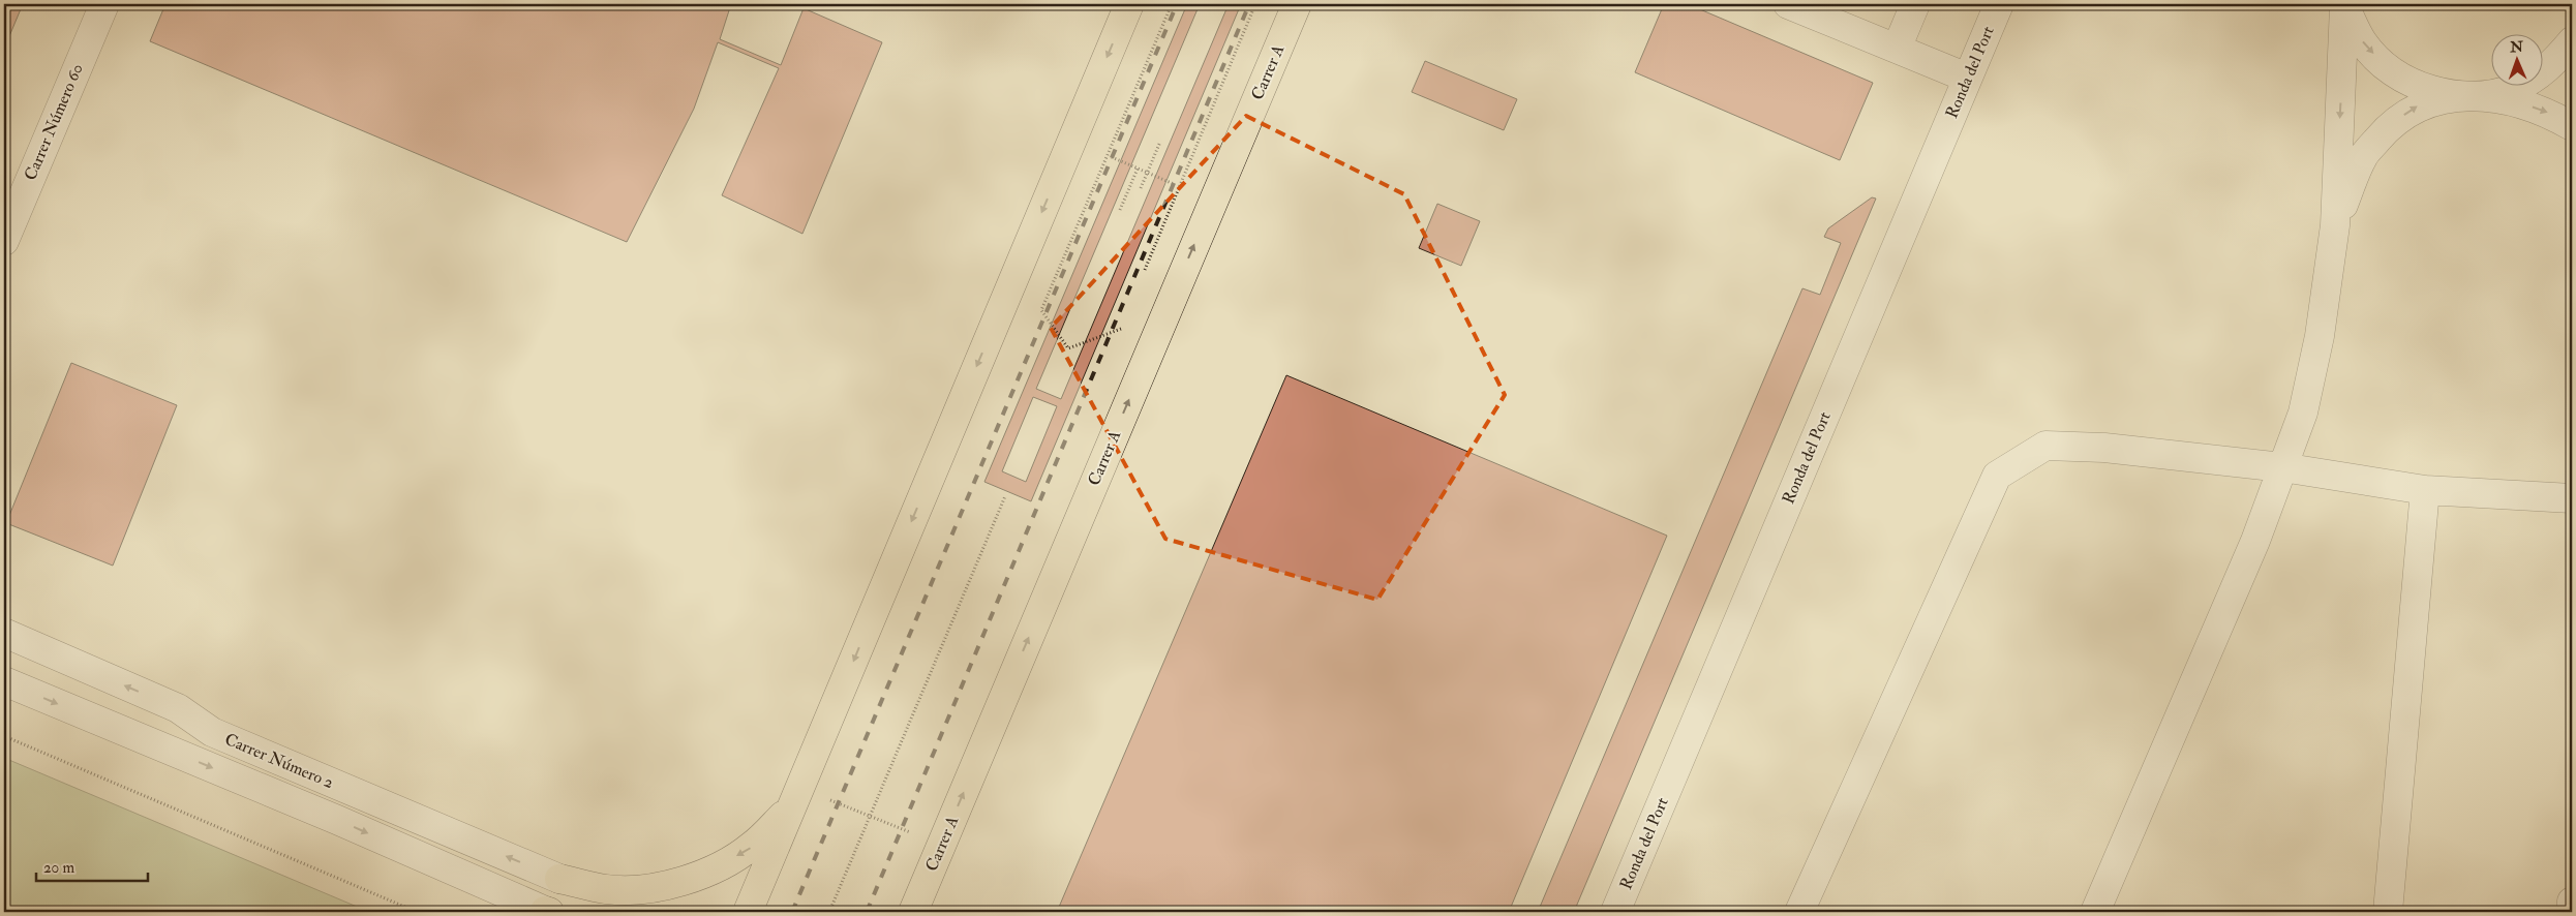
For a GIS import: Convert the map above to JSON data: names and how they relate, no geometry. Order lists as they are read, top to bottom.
{
  "streets": {
    "main road": ["Carrer A"],
    "street": ["Ronda del Port", "Carrer Número 60", "Carrer Número 2"]
  },
  "scale_bar": "20 m",
  "north": "top"
}
